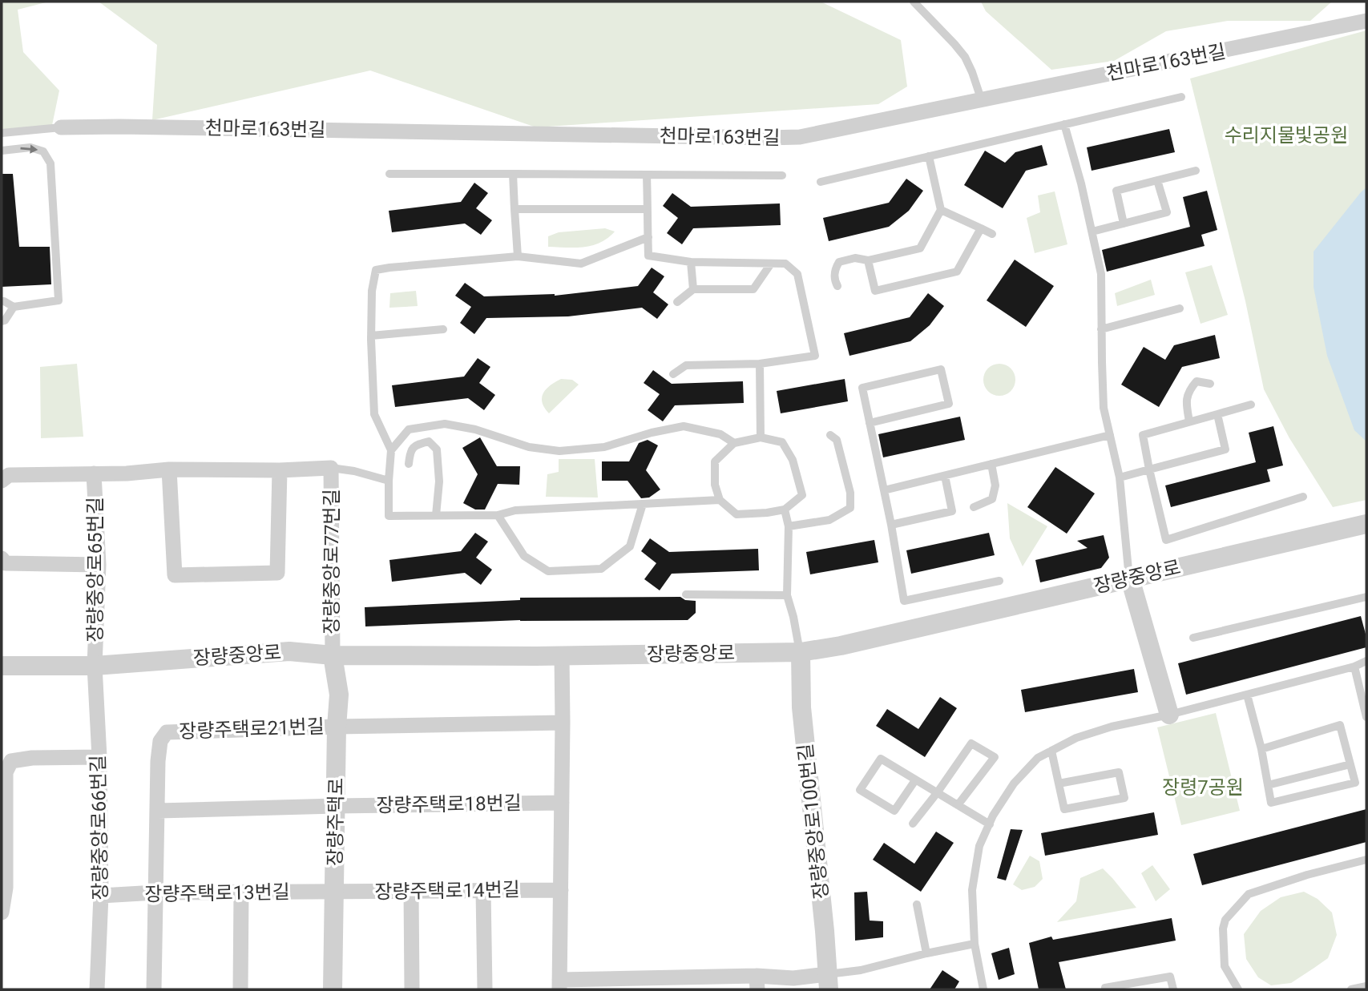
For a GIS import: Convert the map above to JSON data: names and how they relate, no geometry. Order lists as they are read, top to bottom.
{
  "streets": {
    "street": [
      "천마로163번길",
      "장량중앙로77번길",
      "장량중앙로65번길",
      "장량중앙로",
      "장량주택로21번길",
      "장량주택로18번길",
      "장량중앙로100번길",
      "장량주택로",
      "장량중앙로66번길",
      "장량주택로14번길",
      "장량주택로13번길"
    ]
  },
  "crossings": [
    ["장량중앙로77번길", "장량중앙로"],
    ["장량중앙로77번길", "장량주택로"],
    ["장량중앙로65번길", "장량중앙로"],
    ["장량중앙로65번길", "장량중앙로66번길"],
    ["장량중앙로", "장량중앙로100번길"],
    ["장량중앙로", "장량주택로"],
    ["장량중앙로", "장량중앙로66번길"],
    ["장량주택로21번길", "장량주택로18번길"],
    ["장량주택로21번길", "장량주택로"],
    ["장량주택로18번길", "장량주택로"],
    ["장량주택로", "장량주택로14번길"],
    ["장량주택로", "장량주택로13번길"],
    ["장량중앙로66번길", "장량주택로13번길"],
    ["장량주택로14번길", "장량주택로13번길"]
  ],
  "parks": ["수리지물빛공원", "장령7공원"]
}
